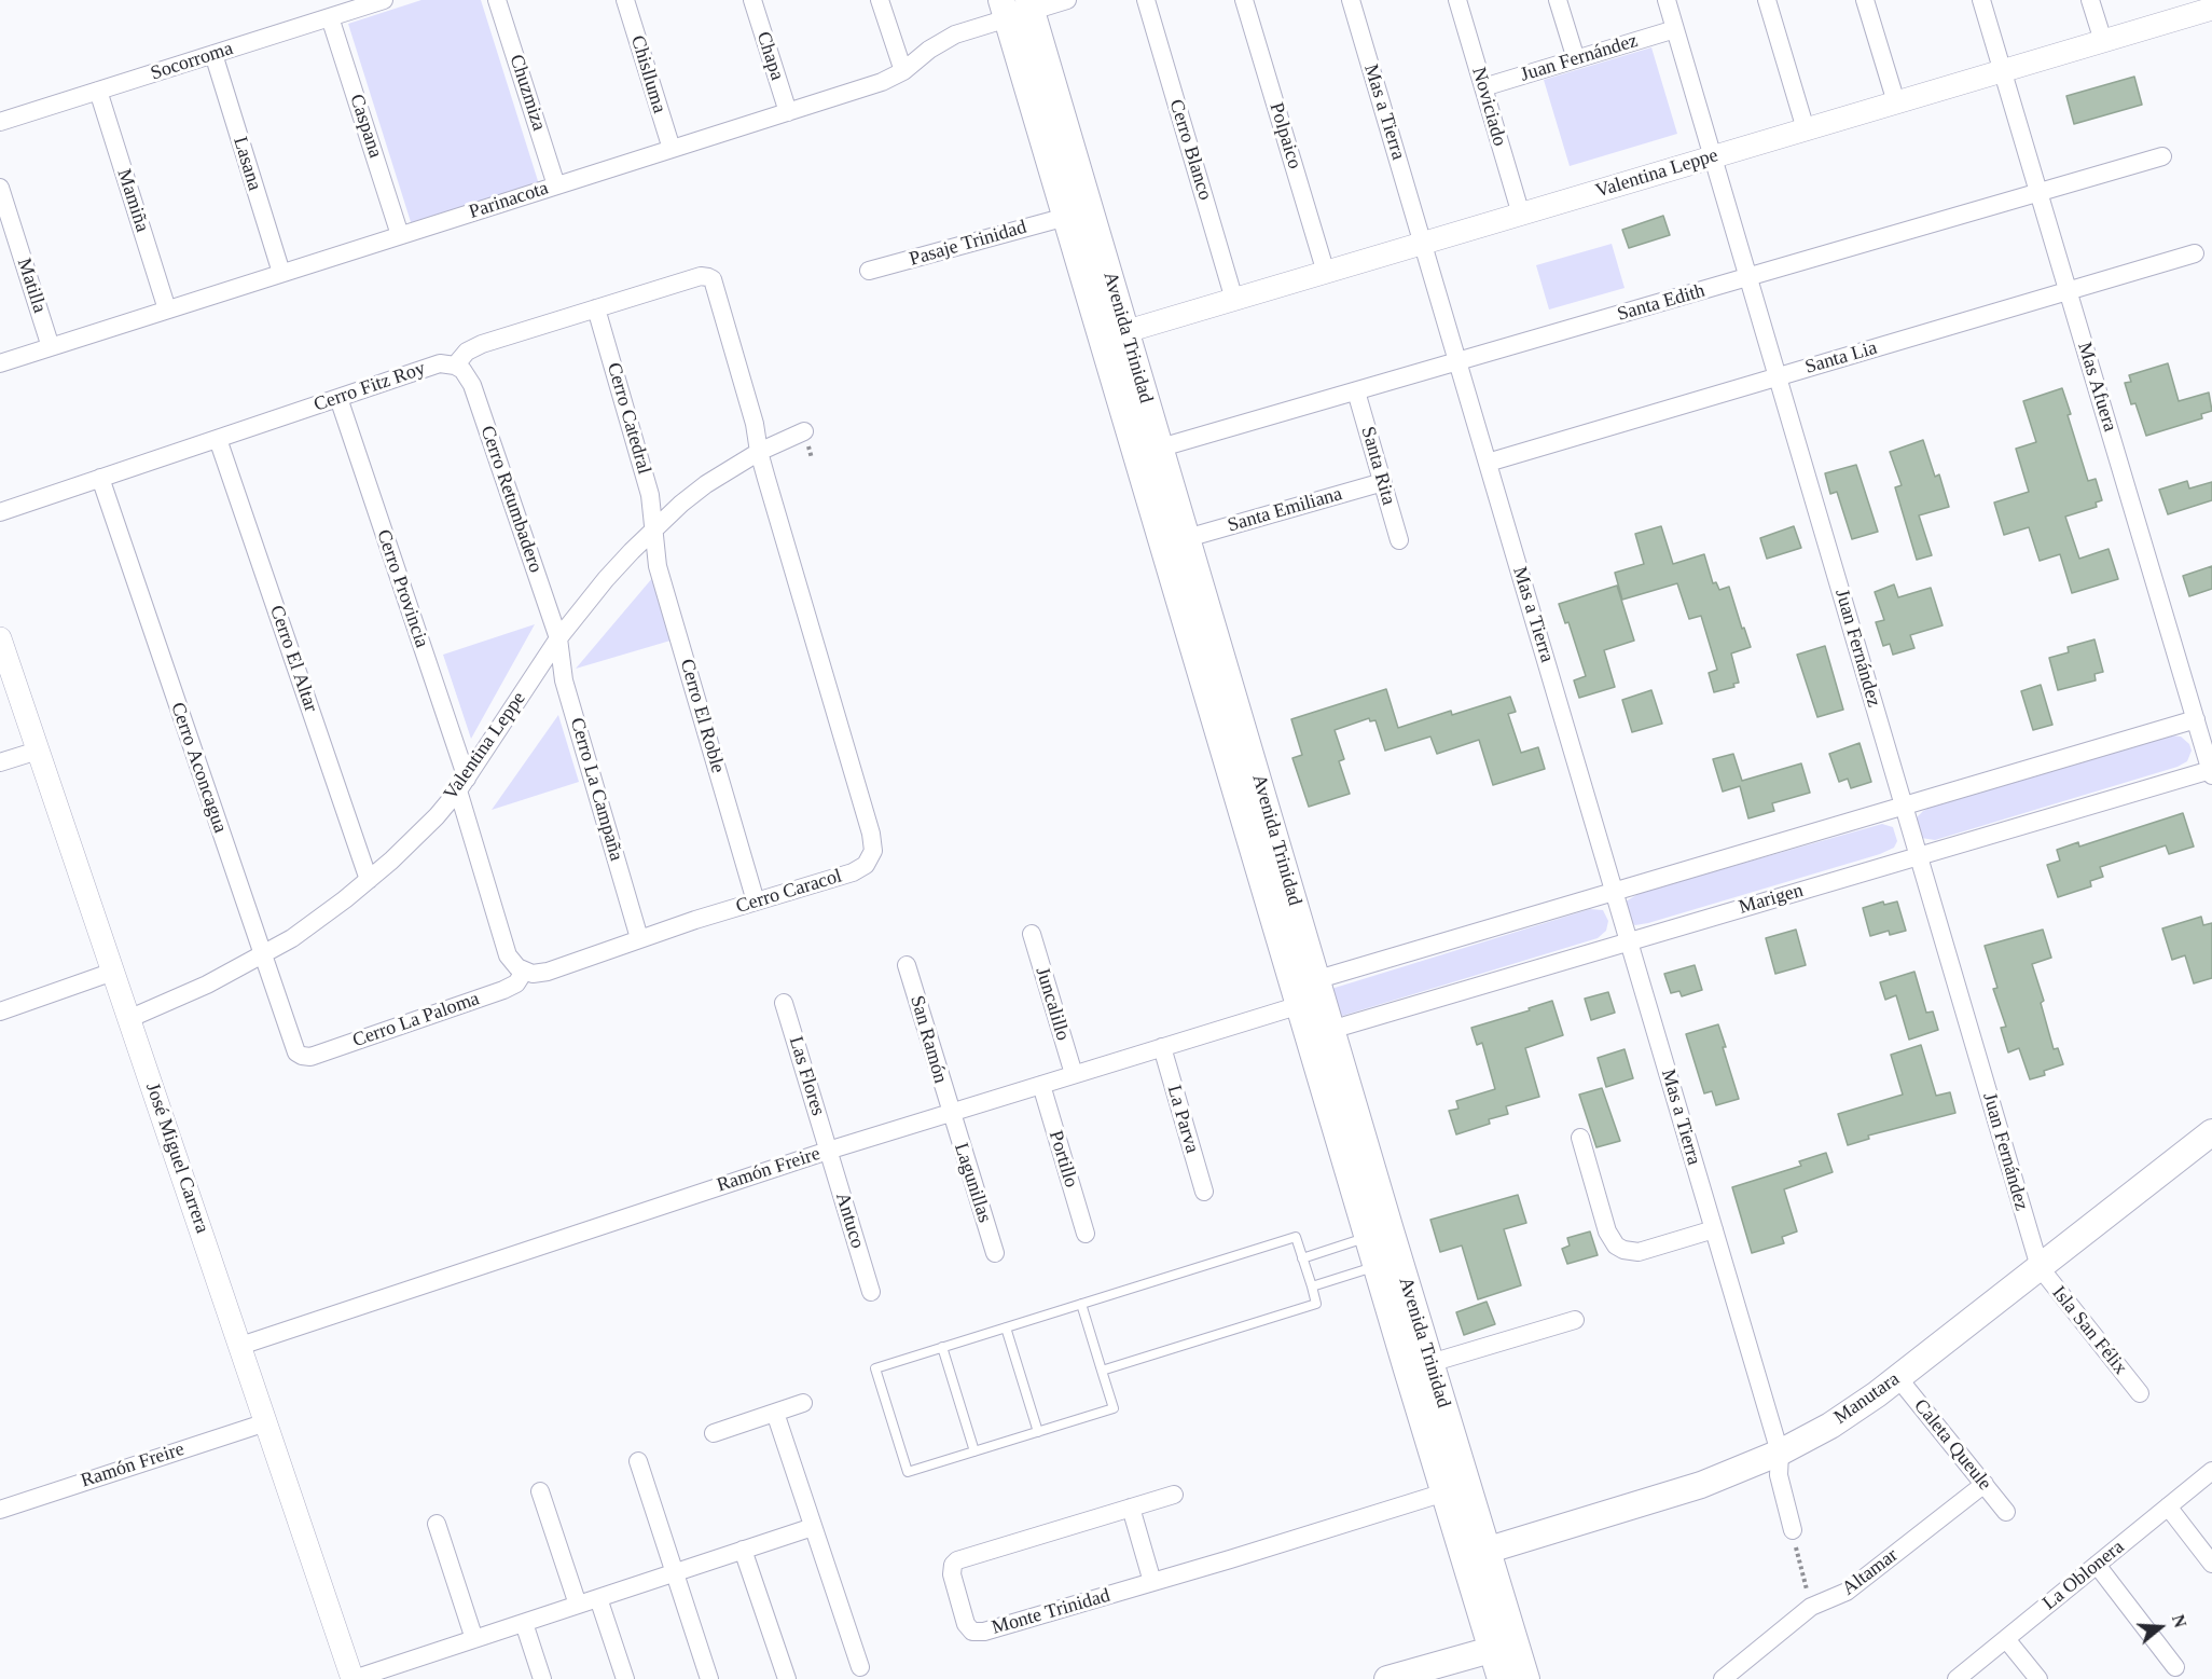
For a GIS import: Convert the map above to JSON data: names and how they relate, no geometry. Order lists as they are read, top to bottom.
{
  "streets": {
    "main road": ["Avenida Trinidad", "Manutara"],
    "street": [
      "Chapa",
      "Juan Fernández",
      "Socorroma",
      "Chislluma",
      "Chuzmiza",
      "Noviciado",
      "Mas a Tierra",
      "Caspana",
      "Polpaico",
      "Cerro Blanco",
      "Lasana",
      "Valentina Leppe",
      "Mamiña",
      "Parinacota",
      "Pasaje Trinidad",
      "Matilla",
      "Santa Edith",
      "Santa Lia",
      "Cerro Fitz Roy",
      "Mas Afuera",
      "Cerro Catedral",
      "Santa Rita",
      "Cerro Retumbadero",
      "Santa Emiliana",
      "Cerro Provincia",
      "Cerro El Altar",
      "Cerro El Roble",
      "Cerro Aconcagua",
      "Cerro La Campaña",
      "Cerro Caracol",
      "Marigen",
      "Juncalillo",
      "Cerro La Paloma",
      "San Ramón",
      "Las Flores",
      "La Parva",
      "José Miguel Carrera",
      "Portillo",
      "Ramón Freire",
      "Lagunillas",
      "Antuco",
      "Isla San Félix",
      "Caleta Queule",
      "Altamar",
      "La Oblonera",
      "Monte Trinidad"
    ]
  },
  "crossings": [
    ["Chapa", "Parinacota"],
    ["Juan Fernández", "Noviciado"],
    ["Juan Fernández", "Valentina Leppe"],
    ["Juan Fernández", "Santa Edith"],
    ["Juan Fernández", "Santa Lia"],
    ["Juan Fernández", "Marigen"],
    ["Juan Fernández", "Isla San Félix"],
    ["Juan Fernández", "Manutara"],
    ["Socorroma", "Caspana"],
    ["Socorroma", "Lasana"],
    ["Socorroma", "Mamiña"],
    ["Chislluma", "Parinacota"],
    ["Chuzmiza", "Parinacota"],
    ["Noviciado", "Valentina Leppe"],
    ["Mas a Tierra", "Valentina Leppe"],
    ["Mas a Tierra", "Santa Edith"],
    ["Mas a Tierra", "Santa Lia"],
    ["Mas a Tierra", "Marigen"],
    ["Mas a Tierra", "Manutara"],
    ["Caspana", "Parinacota"],
    ["Polpaico", "Valentina Leppe"],
    ["Cerro Blanco", "Valentina Leppe"],
    ["Lasana", "Parinacota"],
    ["Valentina Leppe", "Avenida Trinidad"],
    ["Valentina Leppe", "Mas Afuera"],
    ["Valentina Leppe", "Cerro Catedral"],
    ["Valentina Leppe", "Cerro Retumbadero"],
    ["Valentina Leppe", "Cerro Provincia"],
    ["Valentina Leppe", "Cerro El Altar"],
    ["Valentina Leppe", "Cerro El Roble"],
    ["Valentina Leppe", "Cerro Aconcagua"],
    ["Valentina Leppe", "Cerro La Campaña"],
    ["Valentina Leppe", "Cerro Caracol"],
    ["Valentina Leppe", "José Miguel Carrera"],
    ["Mamiña", "Parinacota"],
    ["Parinacota", "Matilla"],
    ["Parinacota", "Avenida Trinidad"],
    ["Pasaje Trinidad", "Avenida Trinidad"],
    ["Santa Edith", "Avenida Trinidad"],
    ["Santa Edith", "Mas Afuera"],
    ["Santa Edith", "Santa Rita"],
    ["Avenida Trinidad", "Santa Emiliana"],
    ["Avenida Trinidad", "Marigen"],
    ["Avenida Trinidad", "Ramón Freire"],
    ["Avenida Trinidad", "Manutara"],
    ["Avenida Trinidad", "Monte Trinidad"],
    ["Santa Lia", "Mas Afuera"],
    ["Cerro Fitz Roy", "Cerro Retumbadero"],
    ["Cerro Fitz Roy", "Cerro Provincia"],
    ["Cerro Fitz Roy", "Cerro El Altar"],
    ["Cerro Fitz Roy", "Cerro Aconcagua"],
    ["Mas Afuera", "Marigen"],
    ["Cerro Catedral", "Cerro El Roble"],
    ["Santa Rita", "Santa Emiliana"],
    ["Cerro Retumbadero", "Cerro La Campaña"],
    ["Cerro El Roble", "Cerro Caracol"],
    ["Cerro Aconcagua", "Cerro La Paloma"],
    ["Cerro La Campaña", "Cerro Caracol"],
    ["Cerro Caracol", "Cerro La Paloma"],
    ["Juncalillo", "Ramón Freire"],
    ["San Ramón", "Ramón Freire"],
    ["San Ramón", "Lagunillas"],
    ["Las Flores", "Ramón Freire"],
    ["Las Flores", "Antuco"],
    ["La Parva", "Ramón Freire"],
    ["José Miguel Carrera", "Ramón Freire"],
    ["Portillo", "Ramón Freire"],
    ["Ramón Freire", "Lagunillas"],
    ["Ramón Freire", "Antuco"],
    ["Isla San Félix", "Manutara"],
    ["Manutara", "Caleta Queule"],
    ["Caleta Queule", "Altamar"]
  ],
  "north": "right"
}
